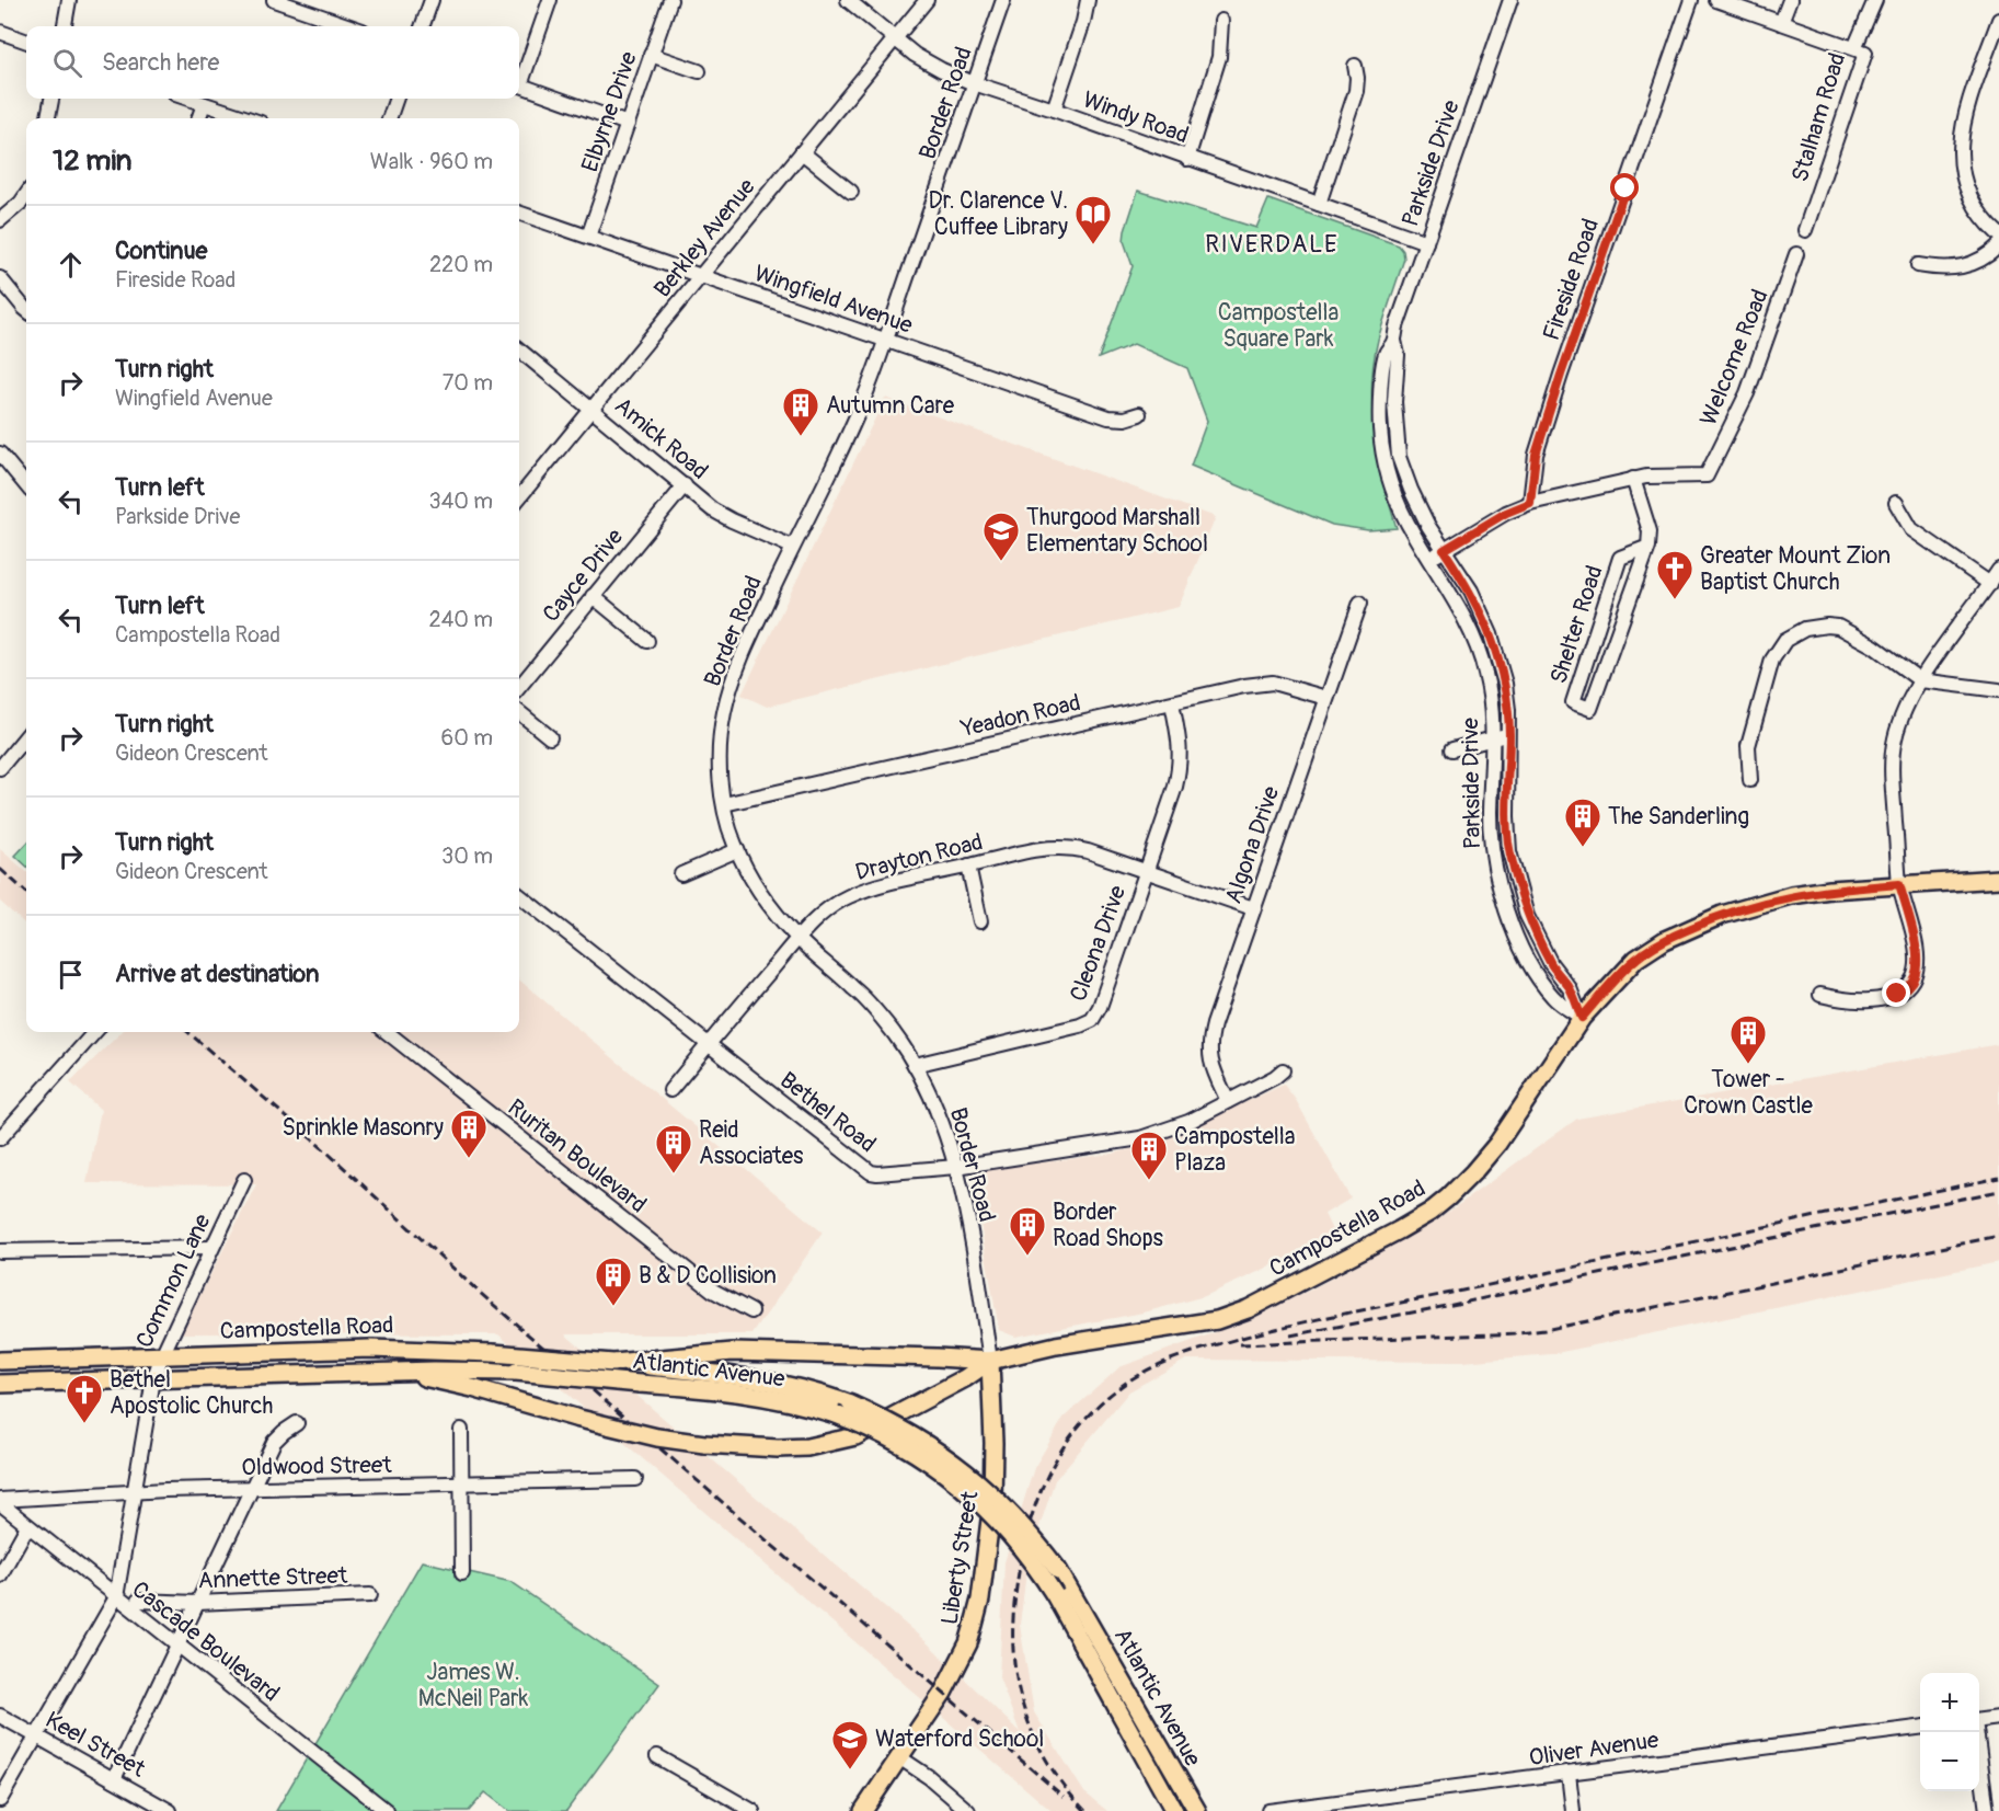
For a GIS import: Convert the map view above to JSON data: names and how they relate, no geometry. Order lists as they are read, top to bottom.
{
  "streets": {
    "main road": ["Campostella Road", "Atlantic Avenue", "Liberty Street"],
    "street": [
      "Border Road",
      "Elbyrne Drive",
      "Windy Road",
      "Stalham Road",
      "Parkside Drive",
      "Berkley Avenue",
      "Fireside Road",
      "Wingfield Avenue",
      "Welcome Road",
      "Amick Road",
      "Cayce Drive",
      "Shelter Road",
      "Yeadon Road",
      "Algona Drive",
      "Drayton Road",
      "Cleona Drive",
      "Bethel Road",
      "Ruritan Boulevard",
      "Common Lane",
      "Oldwood Street",
      "Annette Street",
      "Cascade Boulevard",
      "Keel Street",
      "Oliver Avenue"
    ]
  },
  "crossings": [
    ["Border Road", "Windy Road"],
    ["Border Road", "Wingfield Avenue"],
    ["Border Road", "Amick Road"],
    ["Border Road", "Yeadon Road"],
    ["Border Road", "Drayton Road"],
    ["Border Road", "Cleona Drive"],
    ["Border Road", "Bethel Road"],
    ["Border Road", "Campostella Road"],
    ["Border Road", "Liberty Street"],
    ["Elbyrne Drive", "Wingfield Avenue"],
    ["Windy Road", "Parkside Drive"],
    ["Windy Road", "Berkley Avenue"],
    ["Parkside Drive", "Campostella Road"],
    ["Berkley Avenue", "Wingfield Avenue"],
    ["Berkley Avenue", "Amick Road"],
    ["Welcome Road", "Shelter Road"],
    ["Amick Road", "Cayce Drive"],
    ["Yeadon Road", "Algona Drive"],
    ["Yeadon Road", "Cleona Drive"],
    ["Algona Drive", "Drayton Road"],
    ["Algona Drive", "Bethel Road"],
    ["Drayton Road", "Cleona Drive"],
    ["Drayton Road", "Bethel Road"],
    ["Campostella Road", "Common Lane"],
    ["Campostella Road", "Atlantic Avenue"],
    ["Campostella Road", "Liberty Street"],
    ["Common Lane", "Oldwood Street"],
    ["Common Lane", "Cascade Boulevard"],
    ["Common Lane", "Keel Street"],
    ["Oldwood Street", "Cascade Boulevard"]
  ],
  "districts": ["RIVERDALE"],
  "parks": ["Campostella Square Park", "James W. McNeil Park"],
  "places": {
    "library": ["Dr. Clarence V. Cuffee Library"],
    "building": [
      "Autumn Care",
      "The Sanderling",
      "Tower - Crown Castle",
      "Sprinkle Masonry",
      "Reid Associates",
      "Campostella Plaza",
      "Border Road Shops",
      "B & D Collision"
    ],
    "school or university": ["Thurgood Marshall Elementary School", "Waterford School"],
    "church": ["Greater Mount Zion Baptist Church", "Bethel Apostolic Church"]
  },
  "page": {
    "search": "Search here",
    "heading": ["12 min", "Walk · 960 m"],
    "list": [
      ["Continue", "Fireside Road", "220 m"],
      ["Turn right", "Wingfield Avenue", "70 m"],
      ["Turn left", "Parkside Drive", "340 m"],
      ["Turn left", "Campostella Road", "240 m"],
      ["Turn right", "Gideon Crescent", "60 m"],
      ["Turn right", "Gideon Crescent", "30 m"],
      "Arrive at destination"
    ],
    "map_buttons": ["+", "−"]
  }
}
